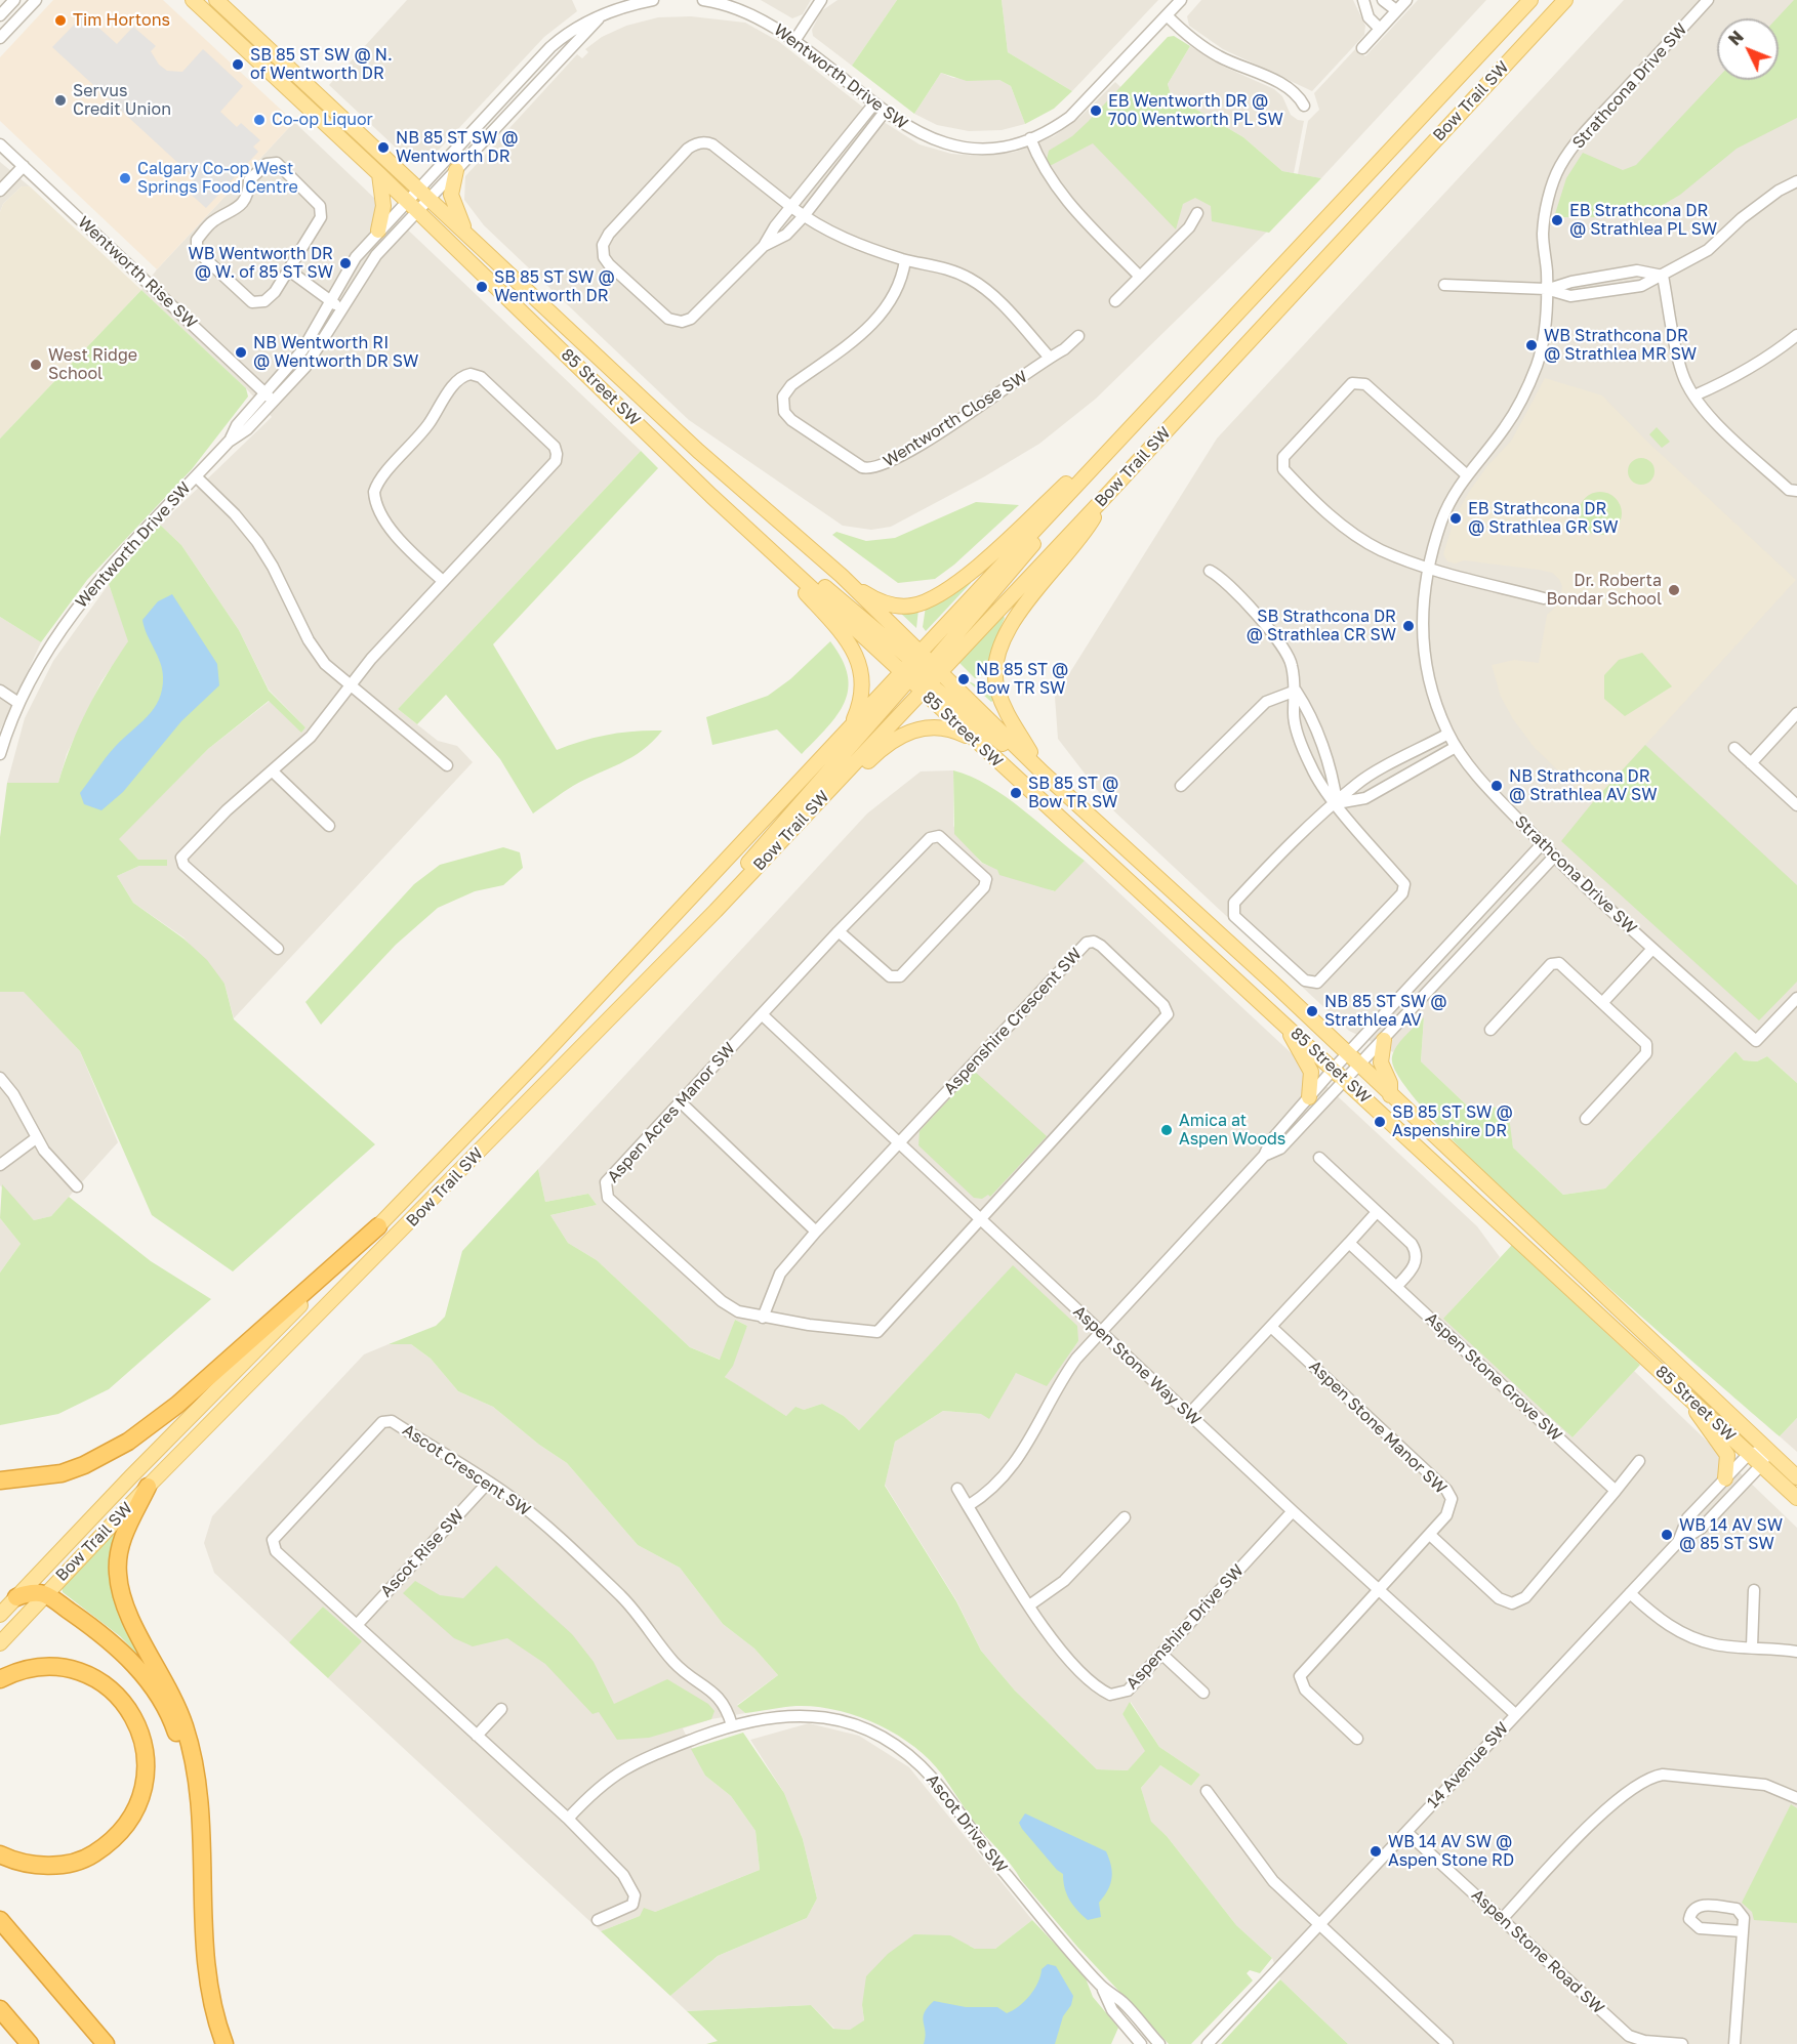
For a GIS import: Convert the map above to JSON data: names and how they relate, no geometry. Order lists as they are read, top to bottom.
{
  "streets": {
    "main road": ["Bow Trail SW", "85 Street SW"],
    "street": [
      "Wentworth Drive SW",
      "Strathcona Drive SW",
      "Wentworth Rise SW",
      "Wentworth Close SW",
      "Aspenshire Crescent SW",
      "Aspen Acres Manor SW",
      "Aspen Stone Way SW",
      "Aspen Stone Grove SW",
      "Aspen Stone Manor SW",
      "Ascot Crescent SW",
      "Ascot Rise SW",
      "Aspenshire Drive SW",
      "14 Avenue SW",
      "Ascot Drive SW",
      "Aspen Stone Road SW"
    ]
  },
  "crossings": [
    ["Wentworth Drive SW", "Wentworth Rise SW"],
    ["Wentworth Drive SW", "85 Street SW"],
    ["Bow Trail SW", "85 Street SW"],
    ["85 Street SW", "14 Avenue SW"],
    ["Aspenshire Crescent SW", "Aspen Acres Manor SW"],
    ["Aspenshire Crescent SW", "Aspen Stone Way SW"],
    ["Aspen Acres Manor SW", "Aspen Stone Way SW"],
    ["Aspen Stone Way SW", "Aspen Stone Manor SW"],
    ["Aspen Stone Way SW", "Aspenshire Drive SW"],
    ["Aspen Stone Way SW", "14 Avenue SW"],
    ["Ascot Crescent SW", "Ascot Rise SW"],
    ["Ascot Crescent SW", "Ascot Drive SW"],
    ["14 Avenue SW", "Aspen Stone Road SW"]
  ],
  "places": [
    "Tim Hortons",
    "SB 85 ST SW @ N. of Wentworth DR",
    "Servus Credit Union",
    "EB Wentworth DR @ 700 Wentworth PL SW",
    "Co-op Liquor",
    "NB 85 ST SW @ Wentworth DR",
    "Calgary Co-op West Springs Food Centre",
    "EB Strathcona DR @ Strathlea PL SW",
    "WB Wentworth DR @ W. of 85 ST SW",
    "SB 85 ST SW @ Wentworth DR",
    "WB Strathcona DR @ Strathlea MR SW",
    "NB Wentworth RI @ Wentworth DR SW",
    "West Ridge School",
    "EB Strathcona DR @ Strathlea GR SW",
    "Dr. Roberta Bondar School",
    "SB Strathcona DR @ Strathlea CR SW",
    "NB 85 ST @ Bow TR SW",
    "NB Strathcona DR @ Strathlea AV SW",
    "SB 85 ST @ Bow TR SW",
    "NB 85 ST SW @ Strathlea AV",
    "SB 85 ST SW @ Aspenshire DR",
    "Amica at Aspen Woods",
    "WB 14 AV SW @ 85 ST SW",
    "WB 14 AV SW @ Aspen Stone RD"
  ],
  "north": "top left"
}
